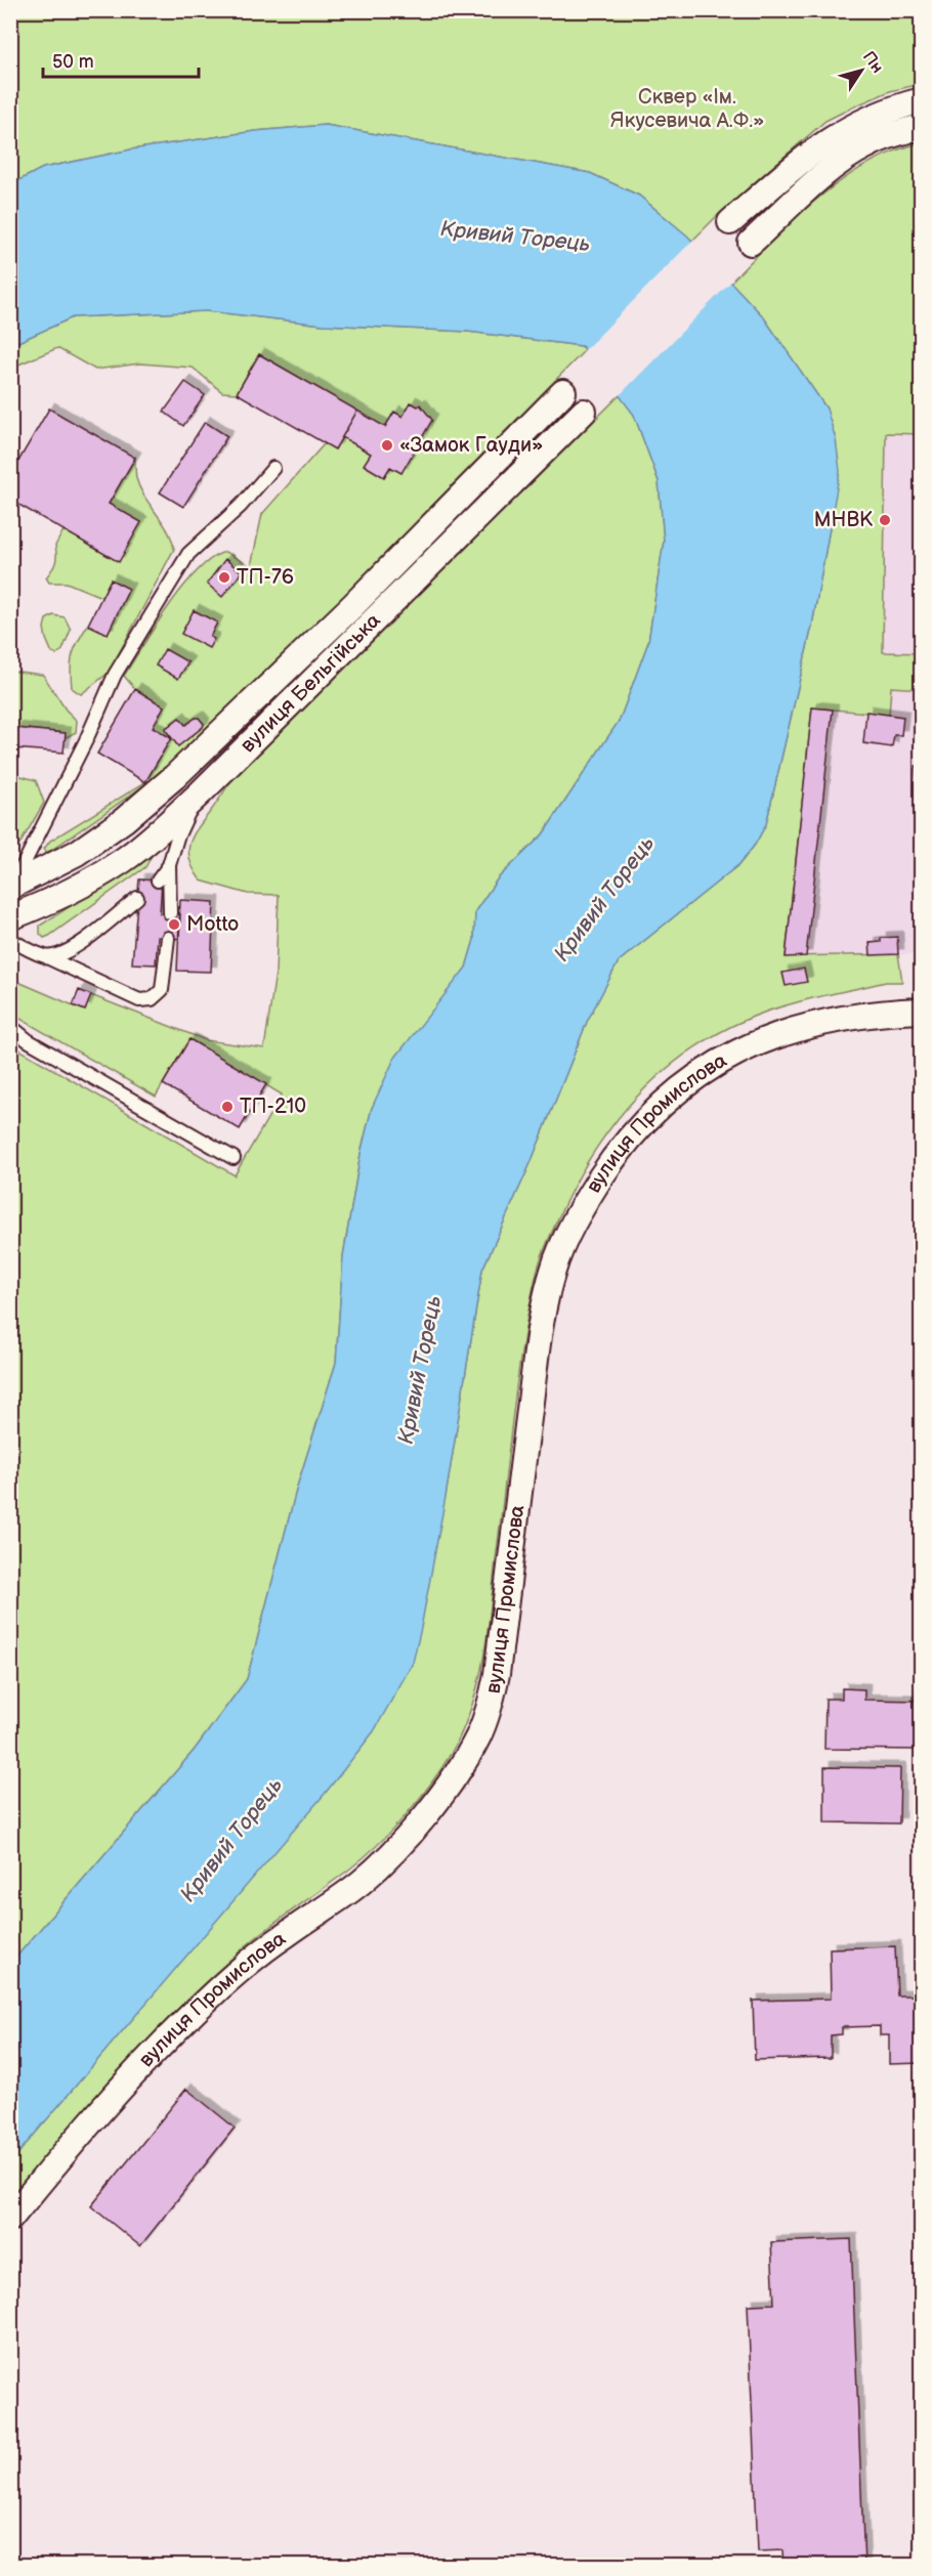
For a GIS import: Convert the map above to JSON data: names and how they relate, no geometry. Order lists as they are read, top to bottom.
{
  "streets": {
    "street": ["вулиця Бельгійська", "вулиця Промислова"]
  },
  "water": ["Кривий Торець"],
  "parks": ["Сквер «Ім. Якусевича А.Ф.»"],
  "places": [
    "«Замок Гауди»",
    "МНВК",
    "ТП-76",
    "Motto",
    "ТП-210"
  ],
  "scale_bar": "50 m",
  "north": "top right"
}
